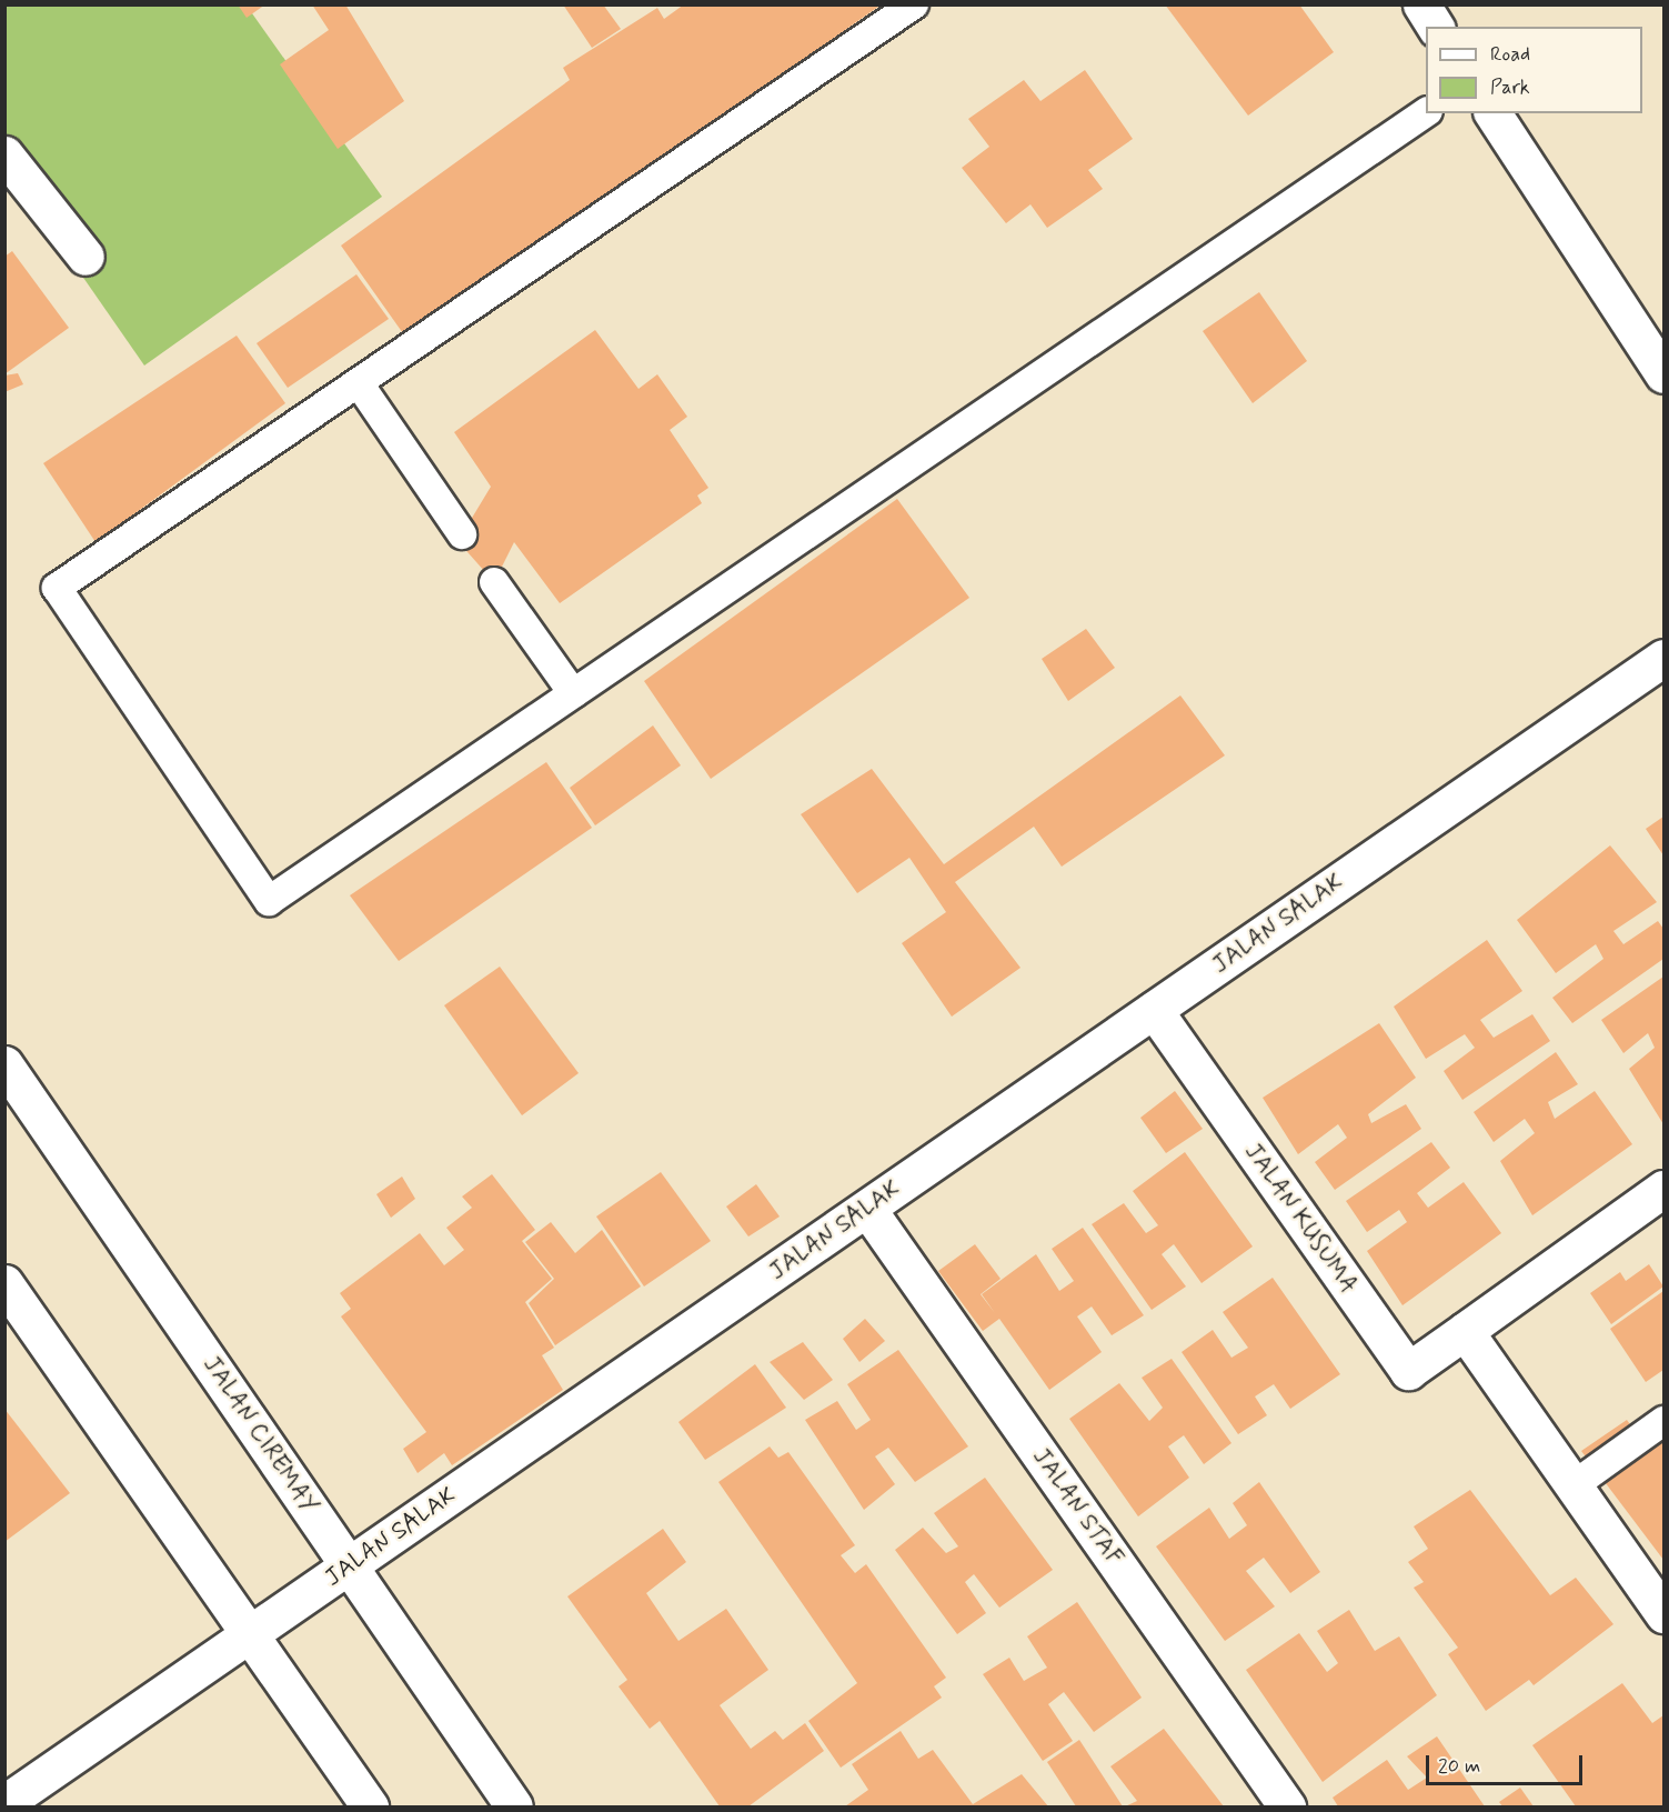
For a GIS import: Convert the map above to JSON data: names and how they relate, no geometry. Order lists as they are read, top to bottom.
{
  "streets": {
    "street": [
      "JALAN SALAK",
      "JALAN KUSUMA",
      "JALAN CIREMAY",
      "JALAN STAF"
    ]
  },
  "crossings": [
    ["JALAN SALAK", "JALAN KUSUMA"],
    ["JALAN SALAK", "JALAN CIREMAY"],
    ["JALAN SALAK", "JALAN STAF"]
  ],
  "legend": ["Road", "Park"],
  "scale_bar": "20 m"
}
